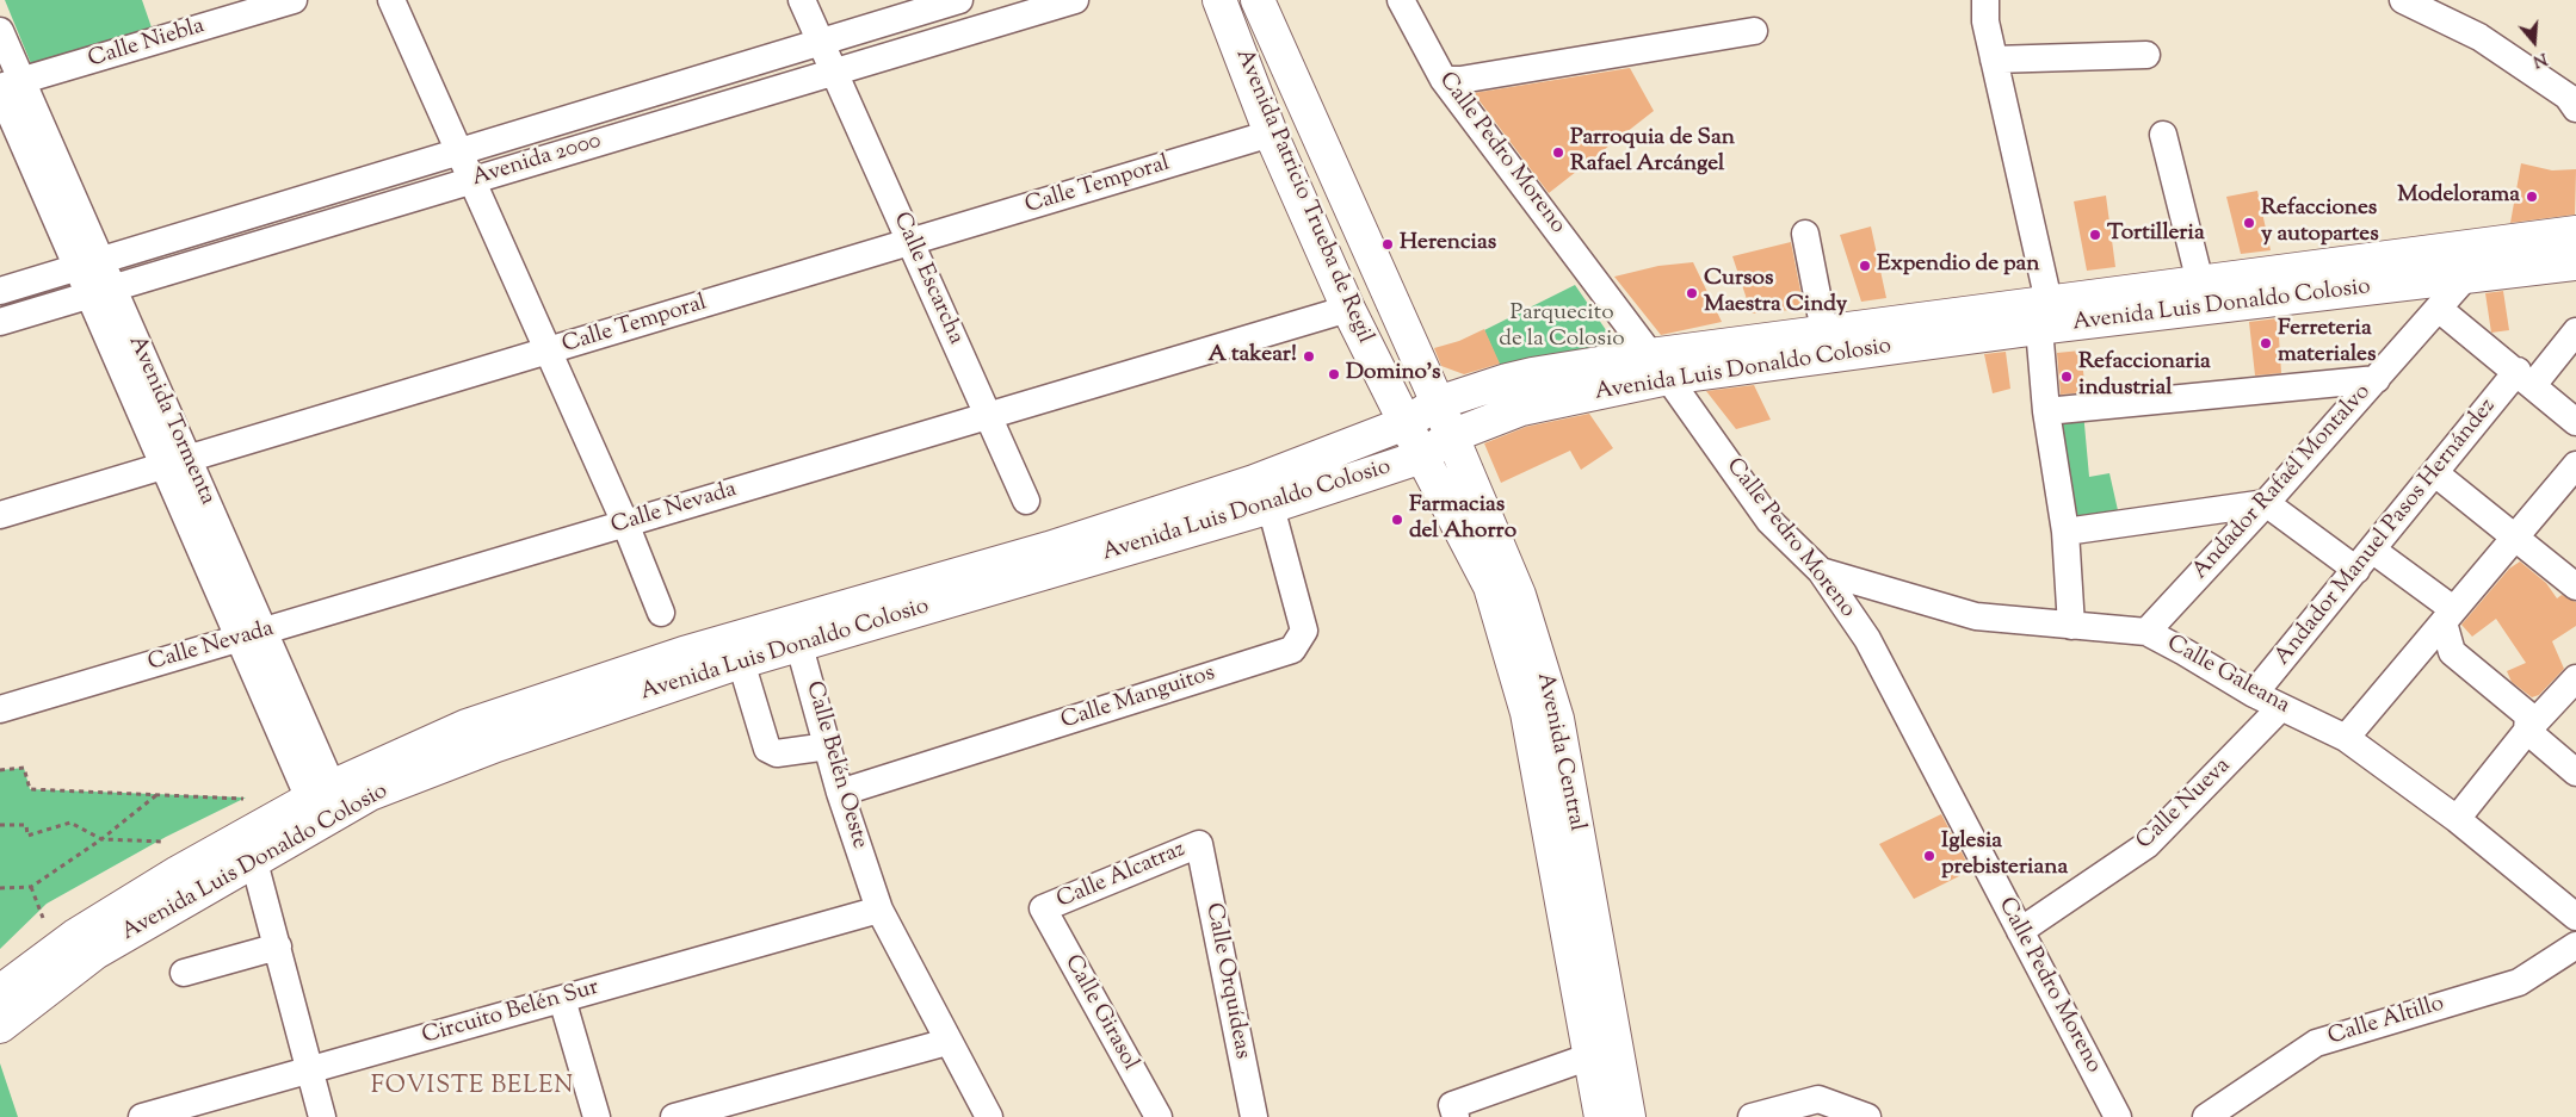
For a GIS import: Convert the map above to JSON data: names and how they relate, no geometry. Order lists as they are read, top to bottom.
{
  "streets": {
    "main road": ["Avenida Patricio Trueba de Regil", "Avenida Luis Donaldo Colosio", "Avenida Central"],
    "street": [
      "Calle Niebla",
      "Calle Pedro Moreno",
      "Avenida 2000",
      "Calle Temporal",
      "Calle Escarcha",
      "Avenida Tormenta",
      "Andador Rafaél Montalvo",
      "Calle Nevada",
      "Andador Manuel Pasos Hernández",
      "Calle Galeana",
      "Calle Manguitos",
      "Calle Belén Oeste",
      "Calle Nueva",
      "Calle Alcatraz",
      "Calle Orquídeas",
      "Circuito Belén Sur",
      "Calle Girasol",
      "Calle Altillo"
    ]
  },
  "crossings": [
    ["Calle Niebla", "Avenida Tormenta"],
    ["Calle Pedro Moreno", "Avenida Luis Donaldo Colosio"],
    ["Calle Pedro Moreno", "Calle Galeana"],
    ["Calle Pedro Moreno", "Calle Nueva"],
    ["Avenida 2000", "Calle Escarcha"],
    ["Avenida 2000", "Avenida Tormenta"],
    ["Calle Temporal", "Avenida Patricio Trueba de Regil"],
    ["Calle Temporal", "Calle Escarcha"],
    ["Calle Temporal", "Avenida Tormenta"],
    ["Avenida Patricio Trueba de Regil", "Calle Nevada"],
    ["Avenida Patricio Trueba de Regil", "Avenida Central"],
    ["Calle Escarcha", "Calle Nevada"],
    ["Avenida Luis Donaldo Colosio", "Avenida Tormenta"],
    ["Avenida Luis Donaldo Colosio", "Andador Rafaél Montalvo"],
    ["Avenida Luis Donaldo Colosio", "Calle Manguitos"],
    ["Avenida Luis Donaldo Colosio", "Avenida Central"],
    ["Avenida Luis Donaldo Colosio", "Calle Belén Oeste"],
    ["Avenida Tormenta", "Calle Nevada"],
    ["Andador Rafaél Montalvo", "Calle Galeana"],
    ["Andador Manuel Pasos Hernández", "Calle Galeana"],
    ["Calle Galeana", "Calle Nueva"],
    ["Calle Manguitos", "Calle Belén Oeste"],
    ["Calle Belén Oeste", "Circuito Belén Sur"],
    ["Calle Alcatraz", "Calle Orquídeas"],
    ["Calle Alcatraz", "Calle Girasol"]
  ],
  "districts": ["FOVISTE BELEN"],
  "parks": ["Parquecito de la Colosio"],
  "places": [
    "Parroquia de San Rafael Arcángel",
    "Modelorama",
    "Refacciones y autopartes",
    "Tortilleria",
    "Herencias",
    "Expendio de pan",
    "Cursos Maestra Cindy",
    "Ferreteria materiales",
    "A takear!",
    "Domino's",
    "Refaccionaria industrial",
    "Farmacias del Ahorro",
    "Iglesia prebisteriana"
  ],
  "north": "bottom"
}
